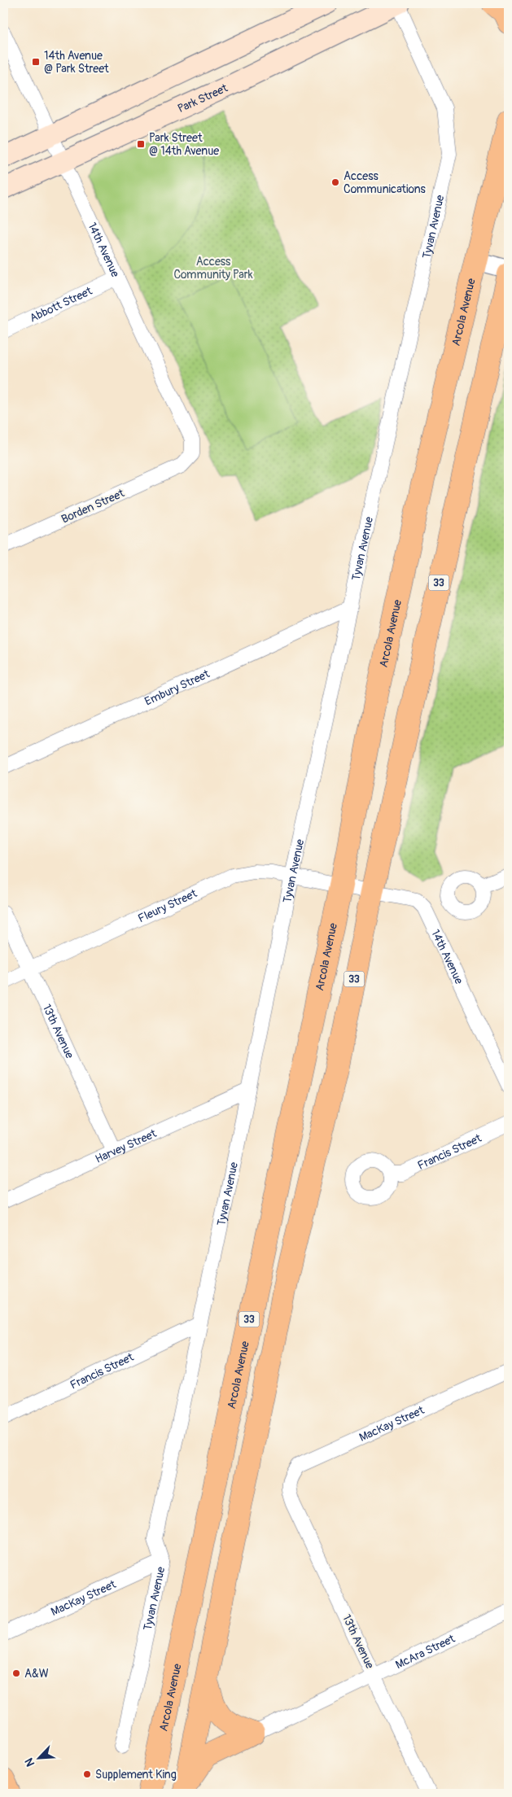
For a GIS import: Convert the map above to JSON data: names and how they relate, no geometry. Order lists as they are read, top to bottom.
{
  "streets": {
    "main road": ["Park Street", "Arcola Avenue", "33"],
    "street": [
      "Tyvan Avenue",
      "14th Avenue",
      "Abbott Street",
      "Borden Street",
      "Embury Street",
      "Fleury Street",
      "13th Avenue",
      "Harvey Street",
      "Francis Street",
      "MacKay Street",
      "McAra Street"
    ]
  },
  "crossings": [
    ["Park Street", "Tyvan Avenue"],
    ["Park Street", "14th Avenue"],
    ["Tyvan Avenue", "Embury Street"],
    ["Tyvan Avenue", "Fleury Street"],
    ["Tyvan Avenue", "Harvey Street"],
    ["Tyvan Avenue", "Francis Street"],
    ["Tyvan Avenue", "MacKay Street"],
    ["14th Avenue", "Abbott Street"],
    ["14th Avenue", "Arcola Avenue"],
    ["14th Avenue", "Borden Street"],
    ["14th Avenue", "33"],
    ["14th Avenue", "Fleury Street"],
    ["Arcola Avenue", "Fleury Street"],
    ["Fleury Street", "13th Avenue"],
    ["13th Avenue", "Harvey Street"],
    ["13th Avenue", "MacKay Street"],
    ["13th Avenue", "McAra Street"]
  ],
  "parks": ["Access Community Park"],
  "places": {
    "transit": ["14th Avenue @ Park Street", "Park Street @ 14th Avenue"],
    "other": ["Access Communications", "A&W", "Supplement King"]
  },
  "north": "bottom left"
}
